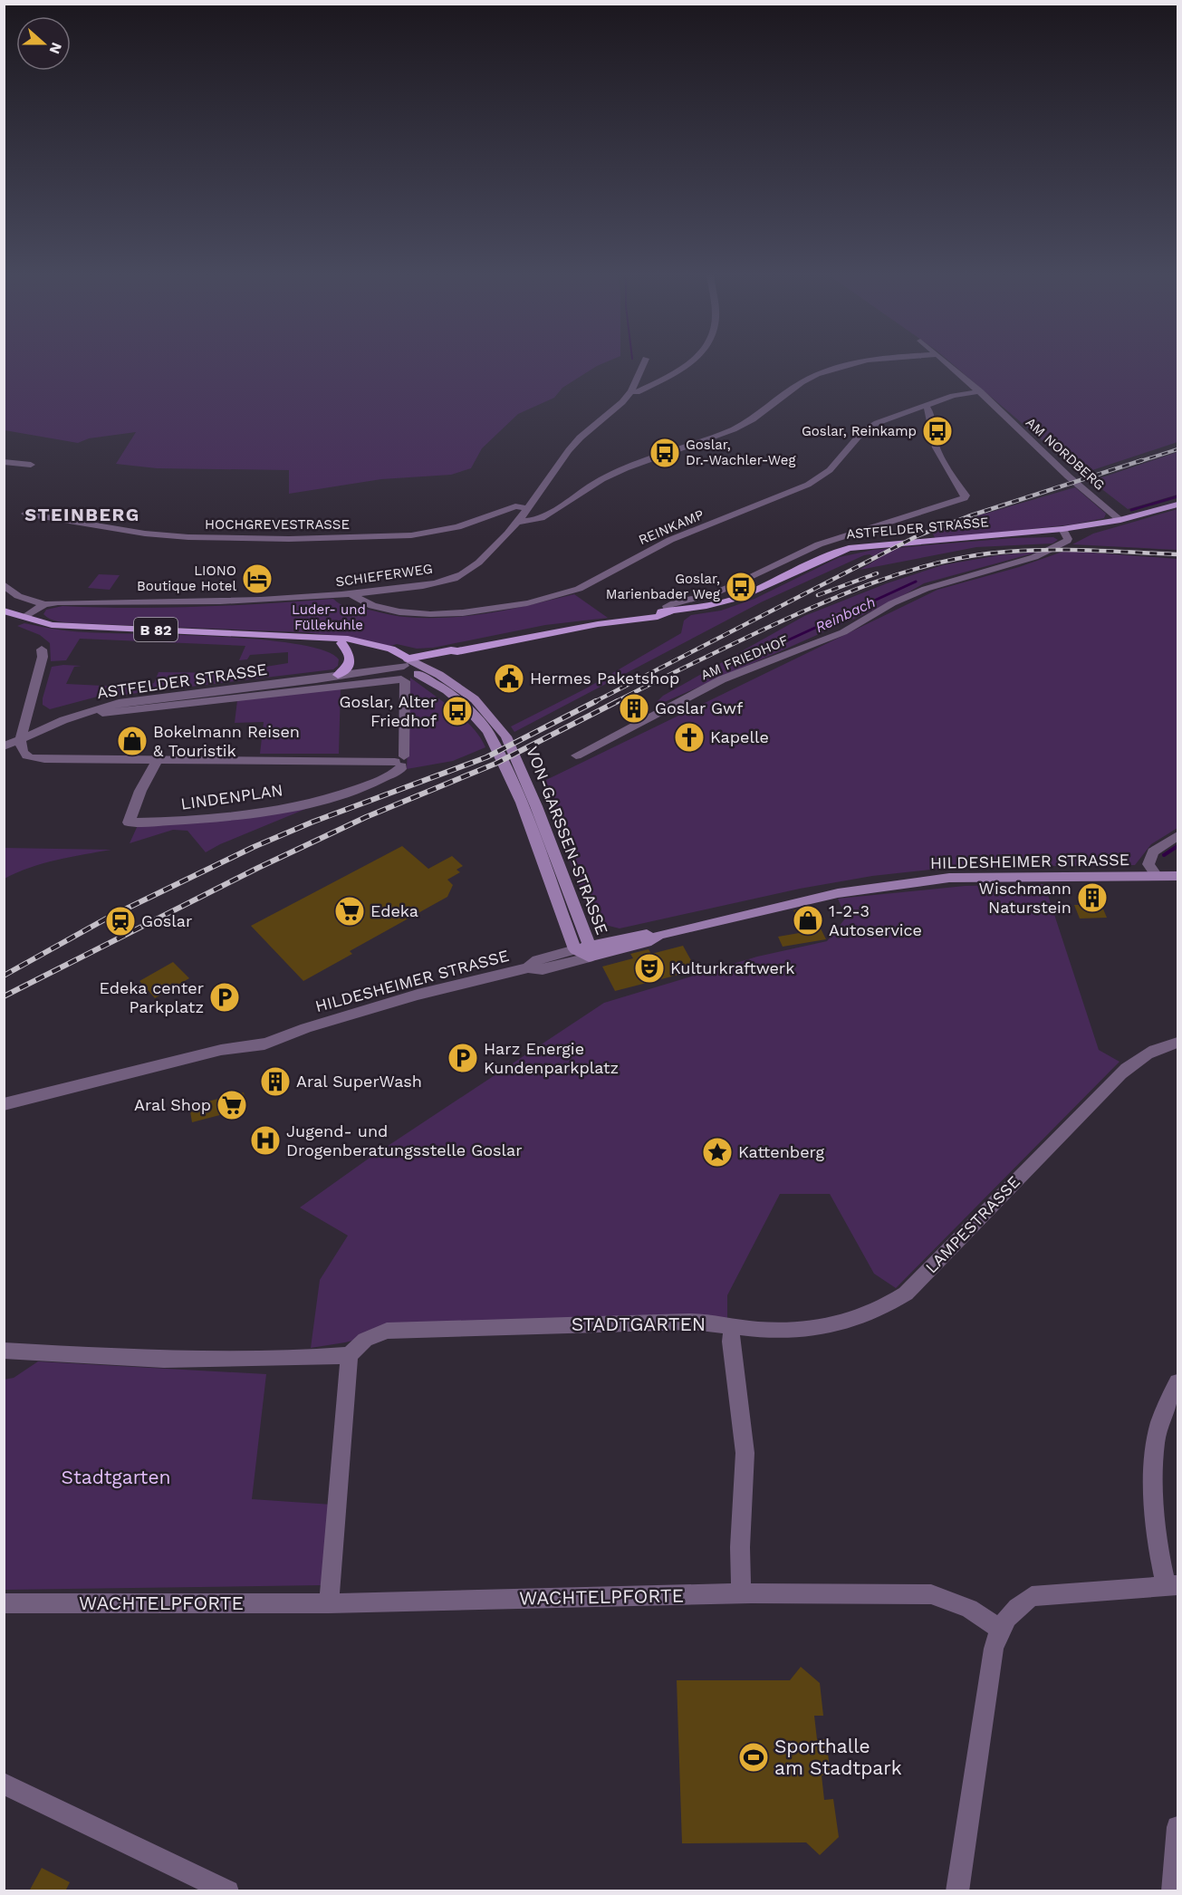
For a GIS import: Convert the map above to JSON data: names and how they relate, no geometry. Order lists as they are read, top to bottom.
{
  "streets": {
    "main road": [
      "ASTFELDER STRASSE",
      "B 82",
      "VON-GARSSEN-STRASSE",
      "HILDESHEIMER STRASSE"
    ],
    "street": [
      "AM NORDBERG",
      "HOCHGREVESTRASSE",
      "REINKAMP",
      "SCHIEFERWEG",
      "AM FRIEDHOF",
      "LINDENPLAN",
      "LAMPESTRASSE",
      "STADTGARTEN",
      "WACHTELPFORTE"
    ]
  },
  "crossings": [
    ["AM NORDBERG", "REINKAMP"],
    ["AM NORDBERG", "ASTFELDER STRASSE"],
    ["HOCHGREVESTRASSE", "SCHIEFERWEG"],
    ["REINKAMP", "SCHIEFERWEG"],
    ["ASTFELDER STRASSE", "AM FRIEDHOF"],
    ["ASTFELDER STRASSE", "LINDENPLAN"],
    ["ASTFELDER STRASSE", "VON-GARSSEN-STRASSE"],
    ["SCHIEFERWEG", "VON-GARSSEN-STRASSE"],
    ["VON-GARSSEN-STRASSE", "HILDESHEIMER STRASSE"],
    ["LAMPESTRASSE", "STADTGARTEN"]
  ],
  "districts": ["STEINBERG"],
  "water": ["Reinbach"],
  "parks": ["Luder- und Füllekuhle", "Stadtgarten"],
  "places": {
    "bus stop": [
      "Goslar, Reinkamp",
      "Goslar, Dr.-Wachler-Weg",
      "Goslar, Marienbader Weg",
      "Goslar, Alter Friedhof"
    ],
    "hotel": ["LIONO Boutique Hotel"],
    "public building": ["Hermes Paketshop"],
    "building": ["Goslar Gwf", "Wischmann Naturstein", "Aral SuperWash"],
    "church": ["Kapelle"],
    "shop": ["Bokelmann Reisen & Touristik", "1-2-3 Autoservice"],
    "supermarket": ["Edeka", "Aral Shop"],
    "station": ["Goslar"],
    "theatre": ["Kulturkraftwerk"],
    "parking": ["Edeka center Parkplatz", "Harz Energie Kundenparkplatz"],
    "hospital": ["Jugend- und Drogenberatungsstelle Goslar"],
    "place": ["Kattenberg"],
    "sports": ["Sporthalle am Stadtpark"]
  },
  "north": "right"
}
